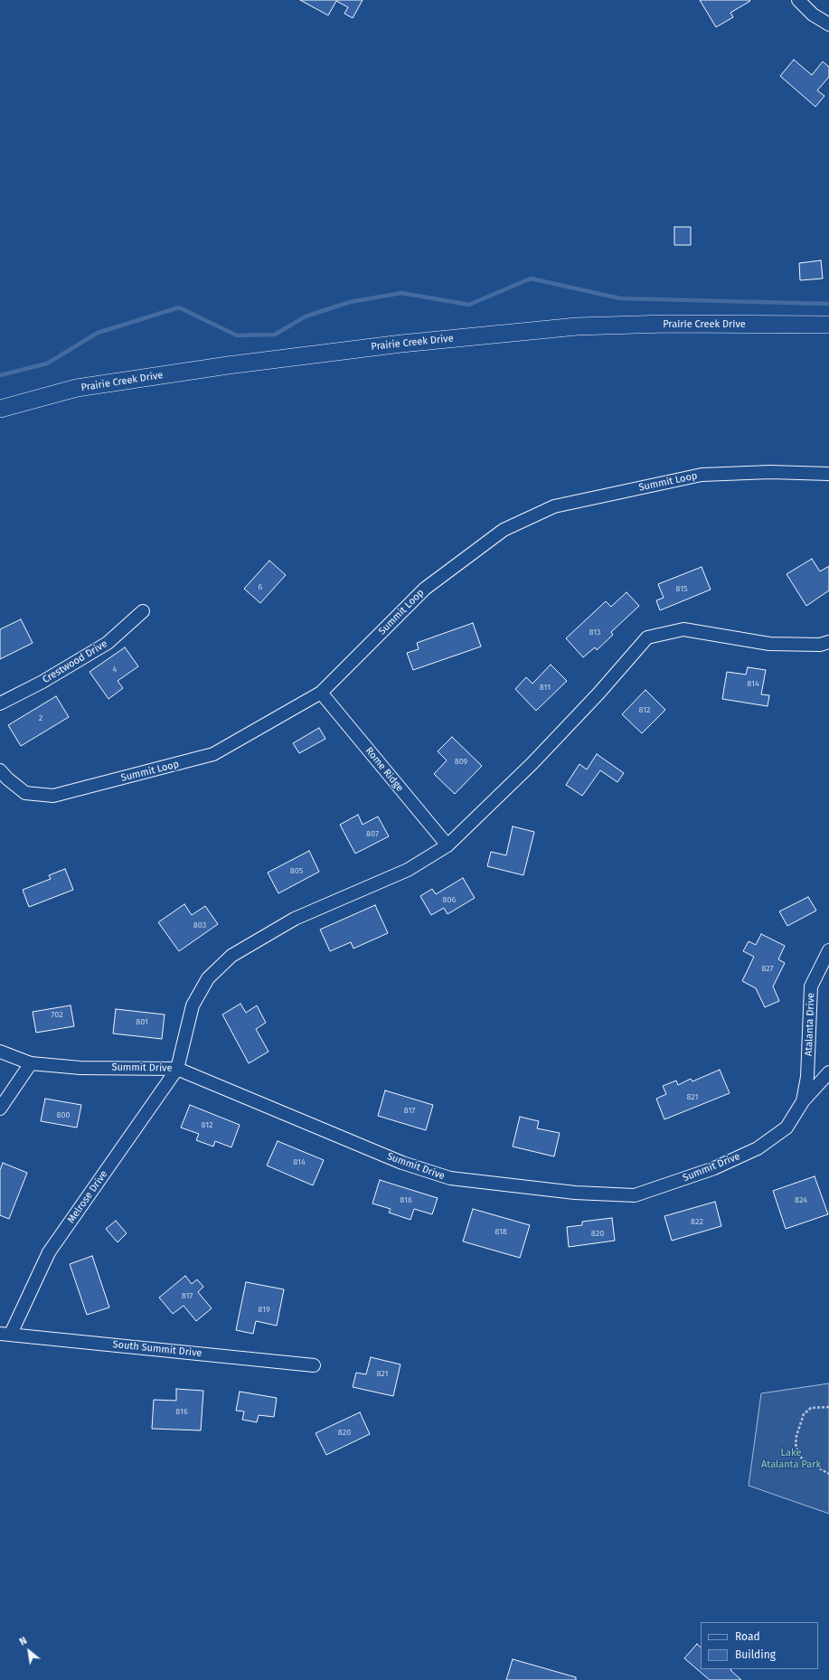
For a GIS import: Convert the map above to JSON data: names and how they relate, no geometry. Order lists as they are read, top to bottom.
{
  "streets": {
    "main road": ["Prairie Creek Drive"],
    "street": [
      "Summit Loop",
      "Crestwood Drive",
      "Rome Ridge",
      "Atalanta Drive",
      "Summit Drive",
      "Melrose Drive",
      "South Summit Drive"
    ]
  },
  "crossings": [
    ["Summit Loop", "Rome Ridge"],
    ["Atalanta Drive", "Summit Drive"],
    ["Summit Drive", "Melrose Drive"],
    ["Melrose Drive", "South Summit Drive"]
  ],
  "parks": ["Lake Atalanta Park"],
  "house_numbers": [
    "6",
    "815",
    "813",
    "4",
    "814",
    "811",
    "812",
    "2",
    "809",
    "807",
    "805",
    "806",
    "803",
    "827",
    "702",
    "801",
    "821",
    "817",
    "800",
    "812",
    "814",
    "816",
    "824",
    "822",
    "818",
    "820",
    "817",
    "819",
    "821",
    "816",
    "820"
  ],
  "legend": ["Road", "Building"],
  "north": "top left"
}
